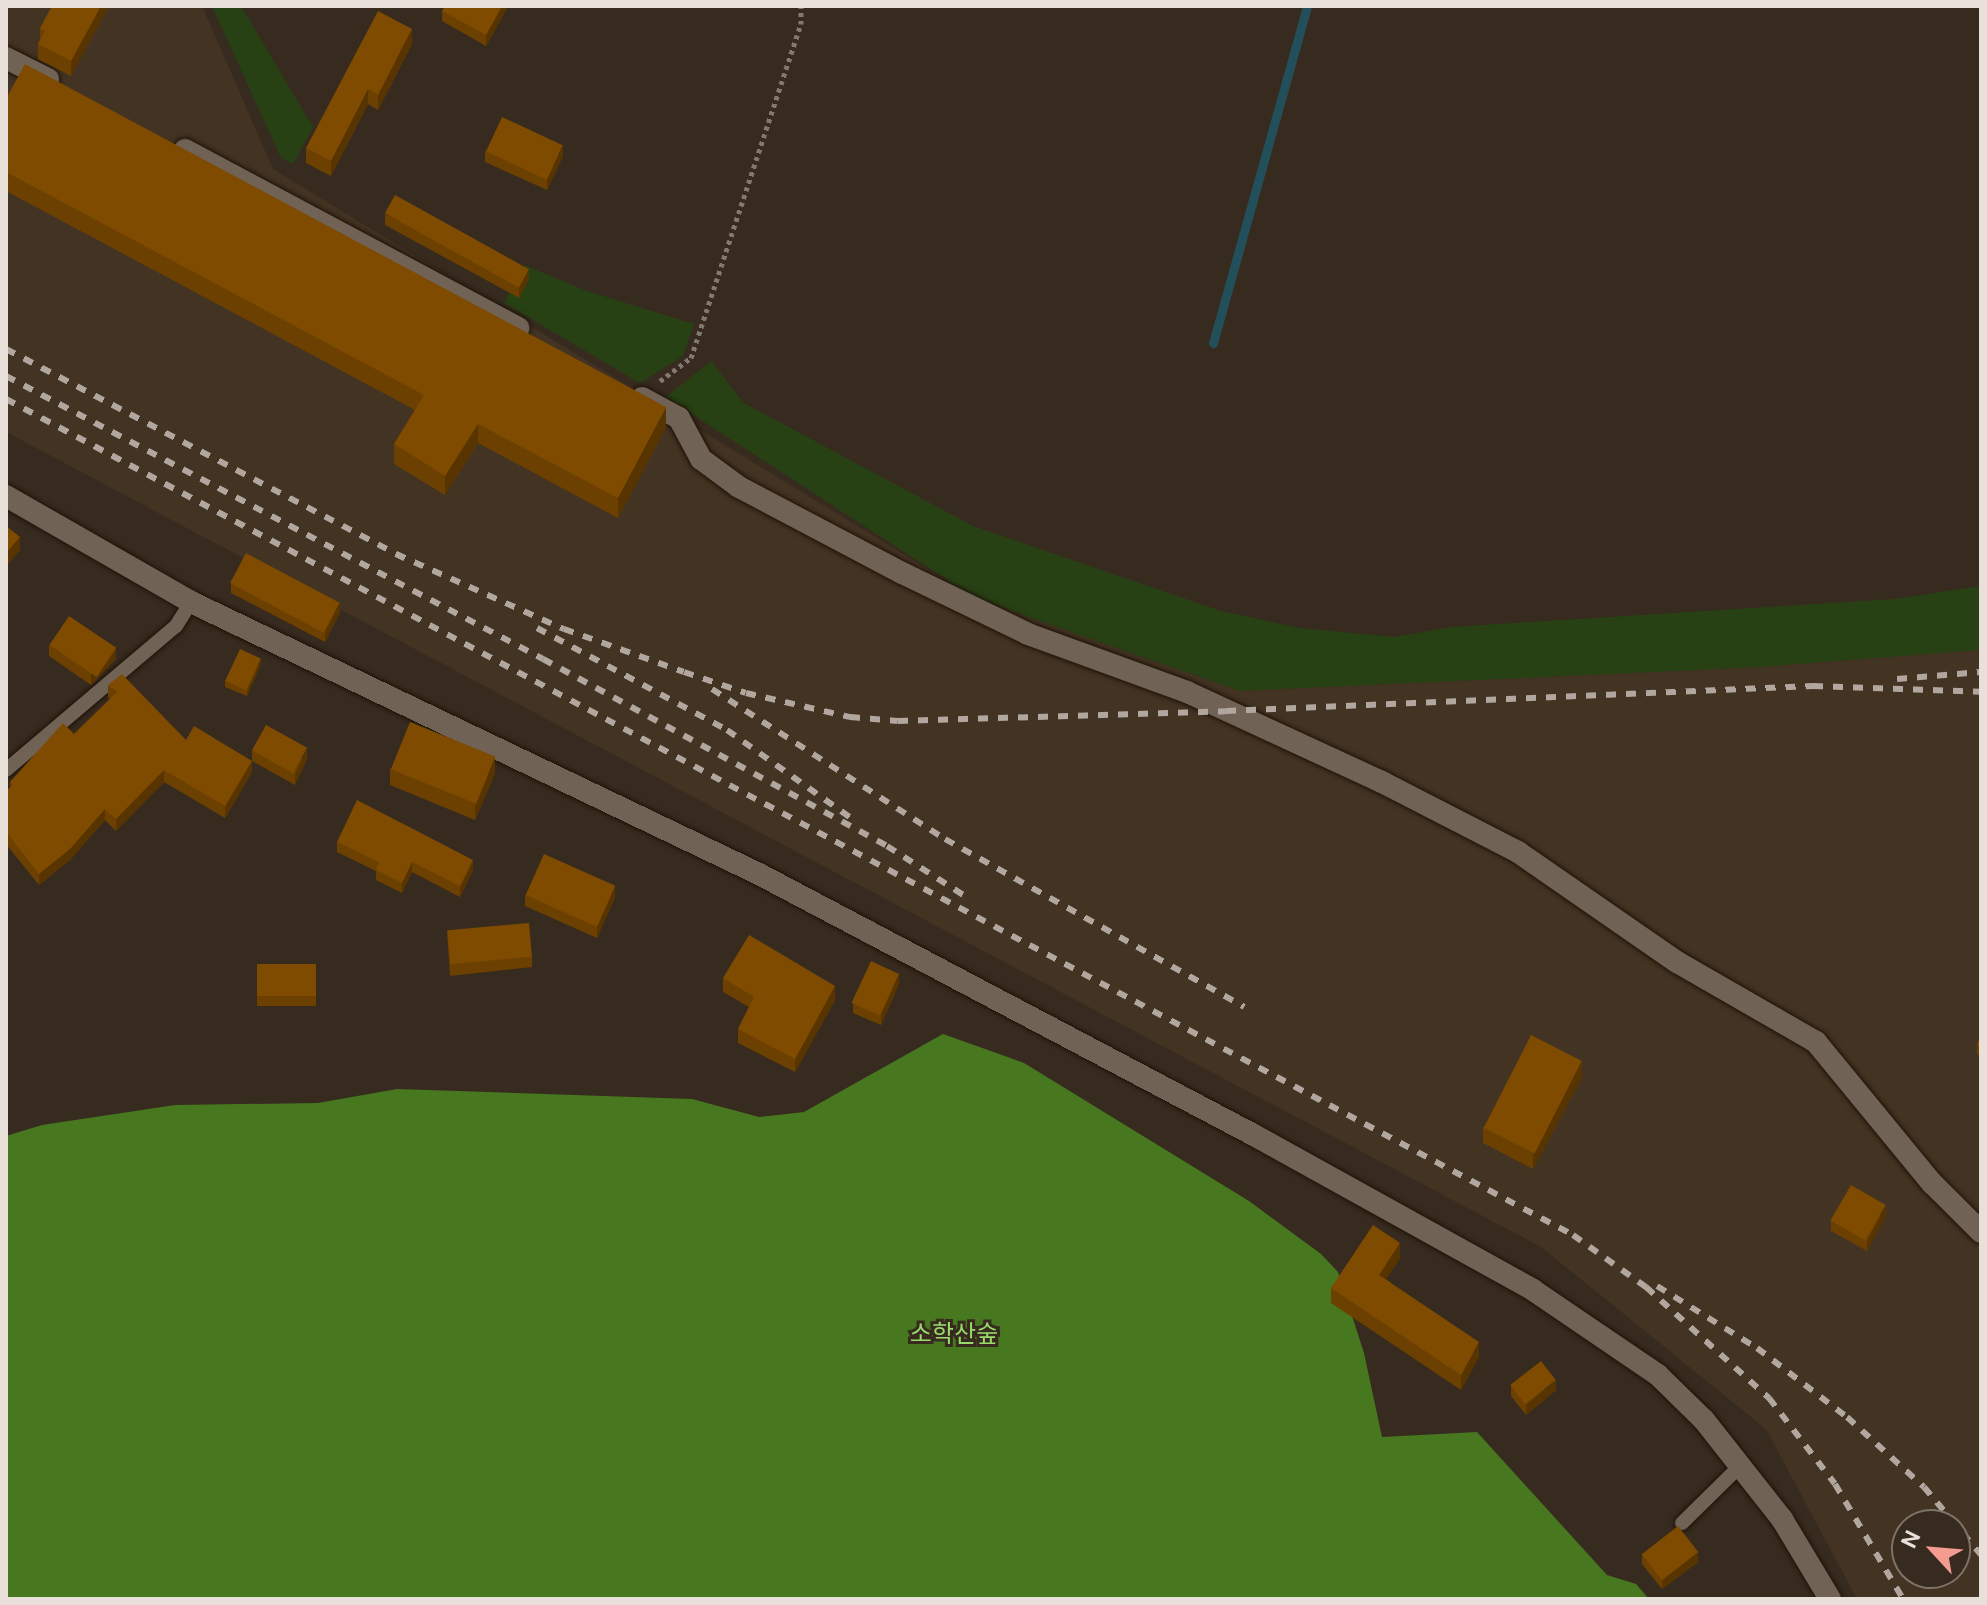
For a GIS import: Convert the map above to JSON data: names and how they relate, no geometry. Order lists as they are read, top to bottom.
{
  "parks": ["소학산숲"],
  "north": "top left"
}
